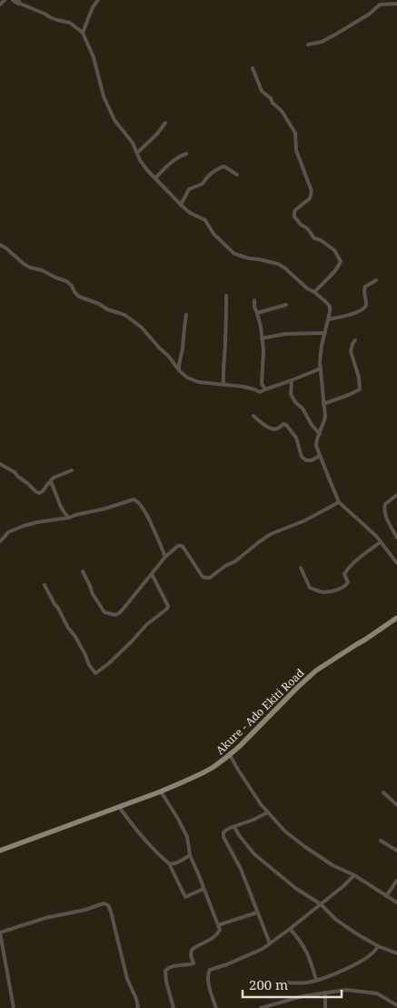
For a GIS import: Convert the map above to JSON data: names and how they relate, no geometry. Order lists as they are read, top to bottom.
{
  "streets": {
    "main road": ["Akure - Ado Ekiti Road"]
  },
  "scale_bar": "200 m"
}
